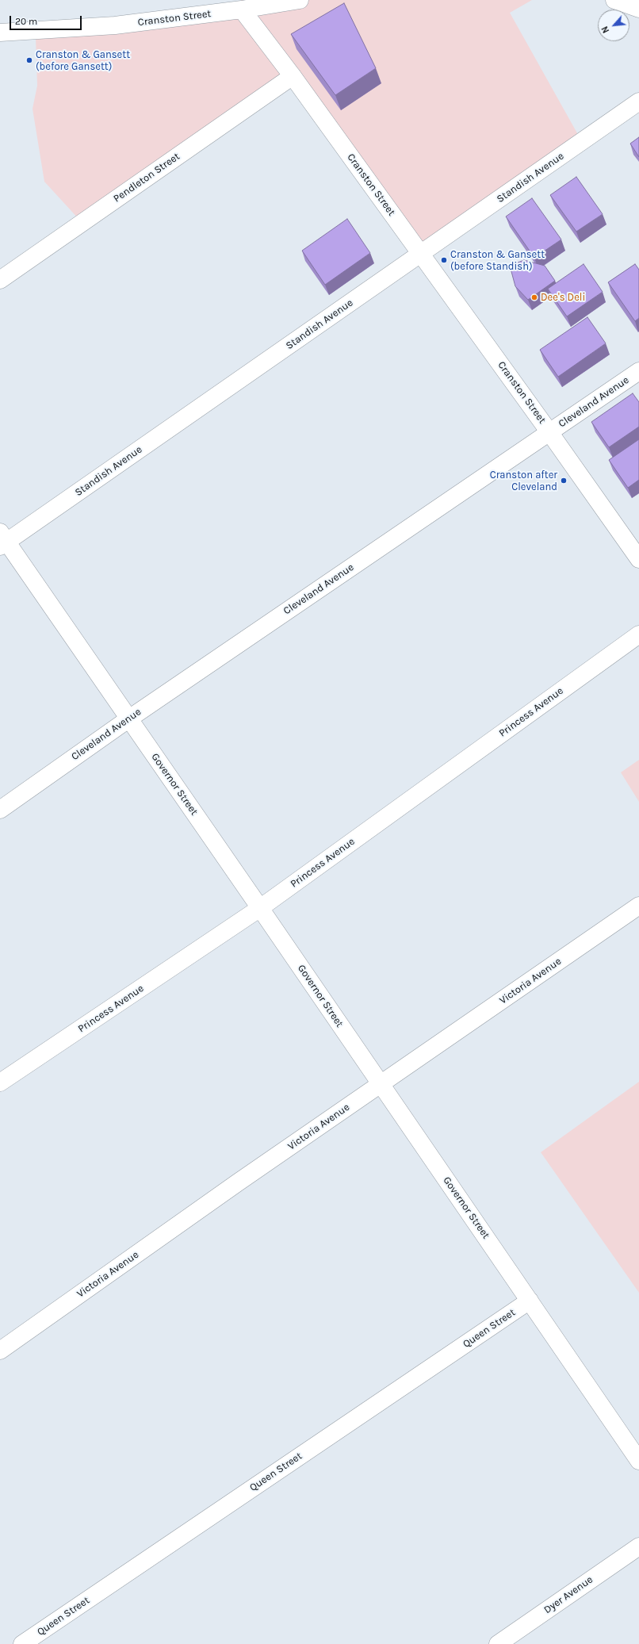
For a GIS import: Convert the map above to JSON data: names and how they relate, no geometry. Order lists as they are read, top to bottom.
{
  "streets": {
    "street": [
      "Cranston Street",
      "Pendleton Street",
      "Standish Avenue",
      "Cleveland Avenue",
      "Princess Avenue",
      "Governor Street",
      "Victoria Avenue",
      "Queen Street",
      "Dyer Avenue"
    ]
  },
  "crossings": [
    ["Cranston Street", "Pendleton Street"],
    ["Cranston Street", "Standish Avenue"],
    ["Cranston Street", "Cleveland Avenue"],
    ["Standish Avenue", "Governor Street"],
    ["Cleveland Avenue", "Governor Street"],
    ["Princess Avenue", "Governor Street"],
    ["Governor Street", "Victoria Avenue"],
    ["Governor Street", "Queen Street"]
  ],
  "places": [
    "Cranston & Gansett (before Gansett)",
    "Cranston & Gansett (before Standish)",
    "Dee's Deli",
    "Cranston after Cleveland"
  ],
  "scale_bar": "20 m",
  "north": "bottom left"
}
